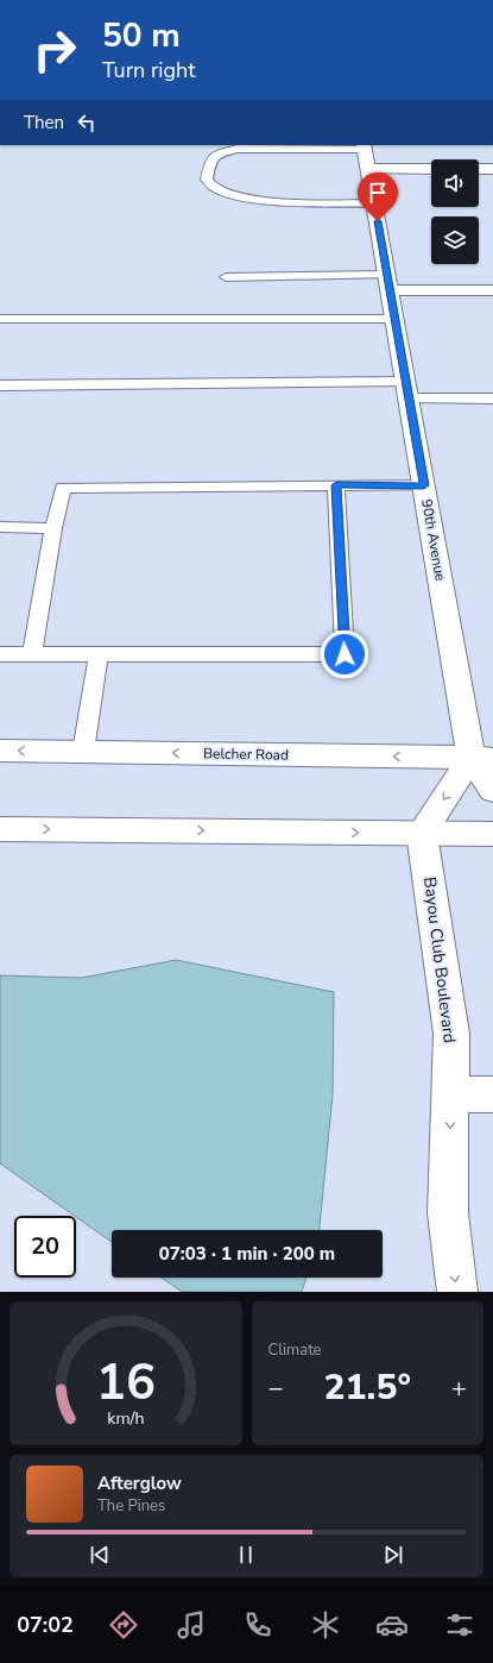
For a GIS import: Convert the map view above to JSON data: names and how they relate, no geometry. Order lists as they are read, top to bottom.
{
  "streets": {
    "street": ["90th Avenue", "Belcher Road", "Bayou Club Boulevard"]
  },
  "crossings": [
    ["90th Avenue", "Belcher Road"]
  ],
  "one_way": ["Bayou Club Boulevard"],
  "page": {
    "turn": ["50 m", "Turn right"],
    "then": "Then",
    "limit": "20",
    "trip": "07:03 · 1 min · 200 m",
    "tile": "Climate",
    "heat": ["−", "21.5°", "+"],
    "song": ["Afterglow", "The Pines"],
    "tabs": "07:02",
    "gauge": ["16", "km/h"]
  }
}
